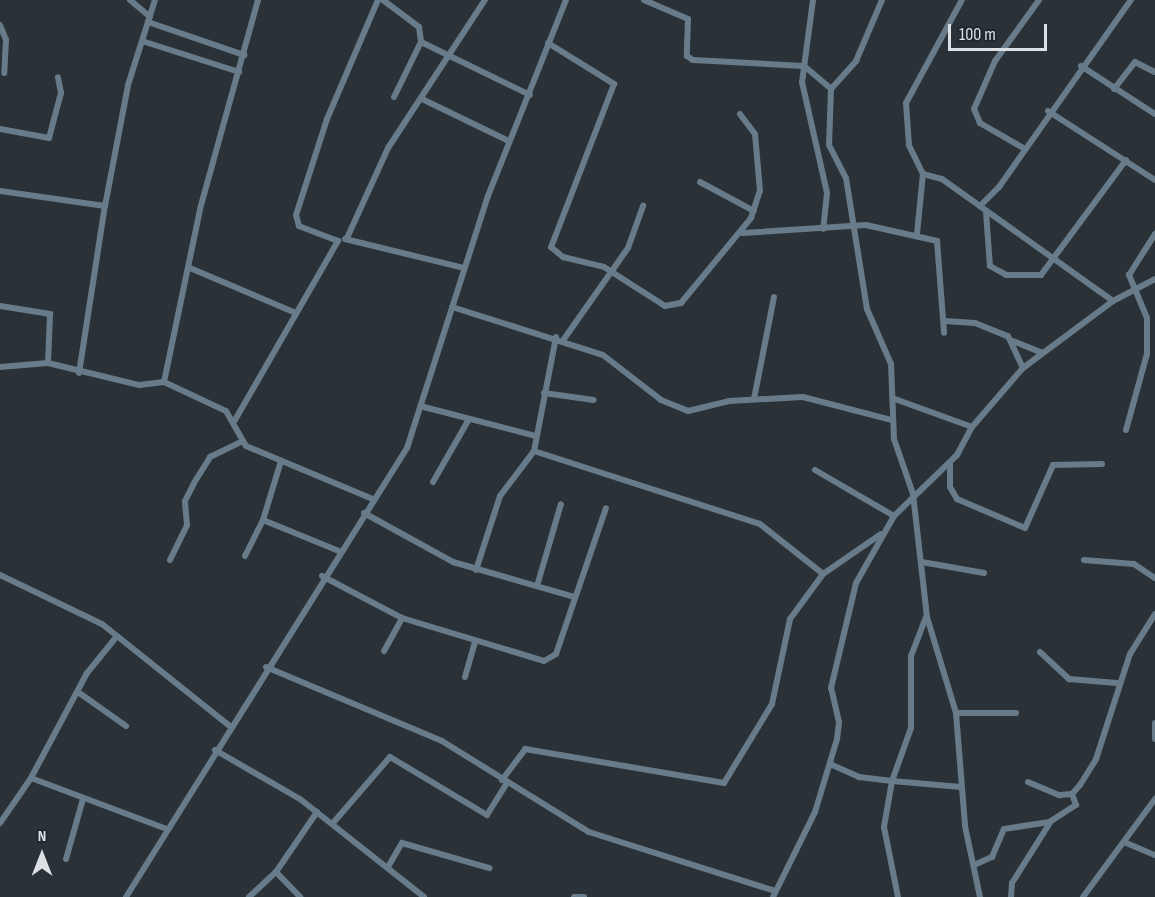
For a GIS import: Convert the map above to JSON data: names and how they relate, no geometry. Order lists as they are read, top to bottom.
{
  "scale_bar": "100 m",
  "north": "top"
}
